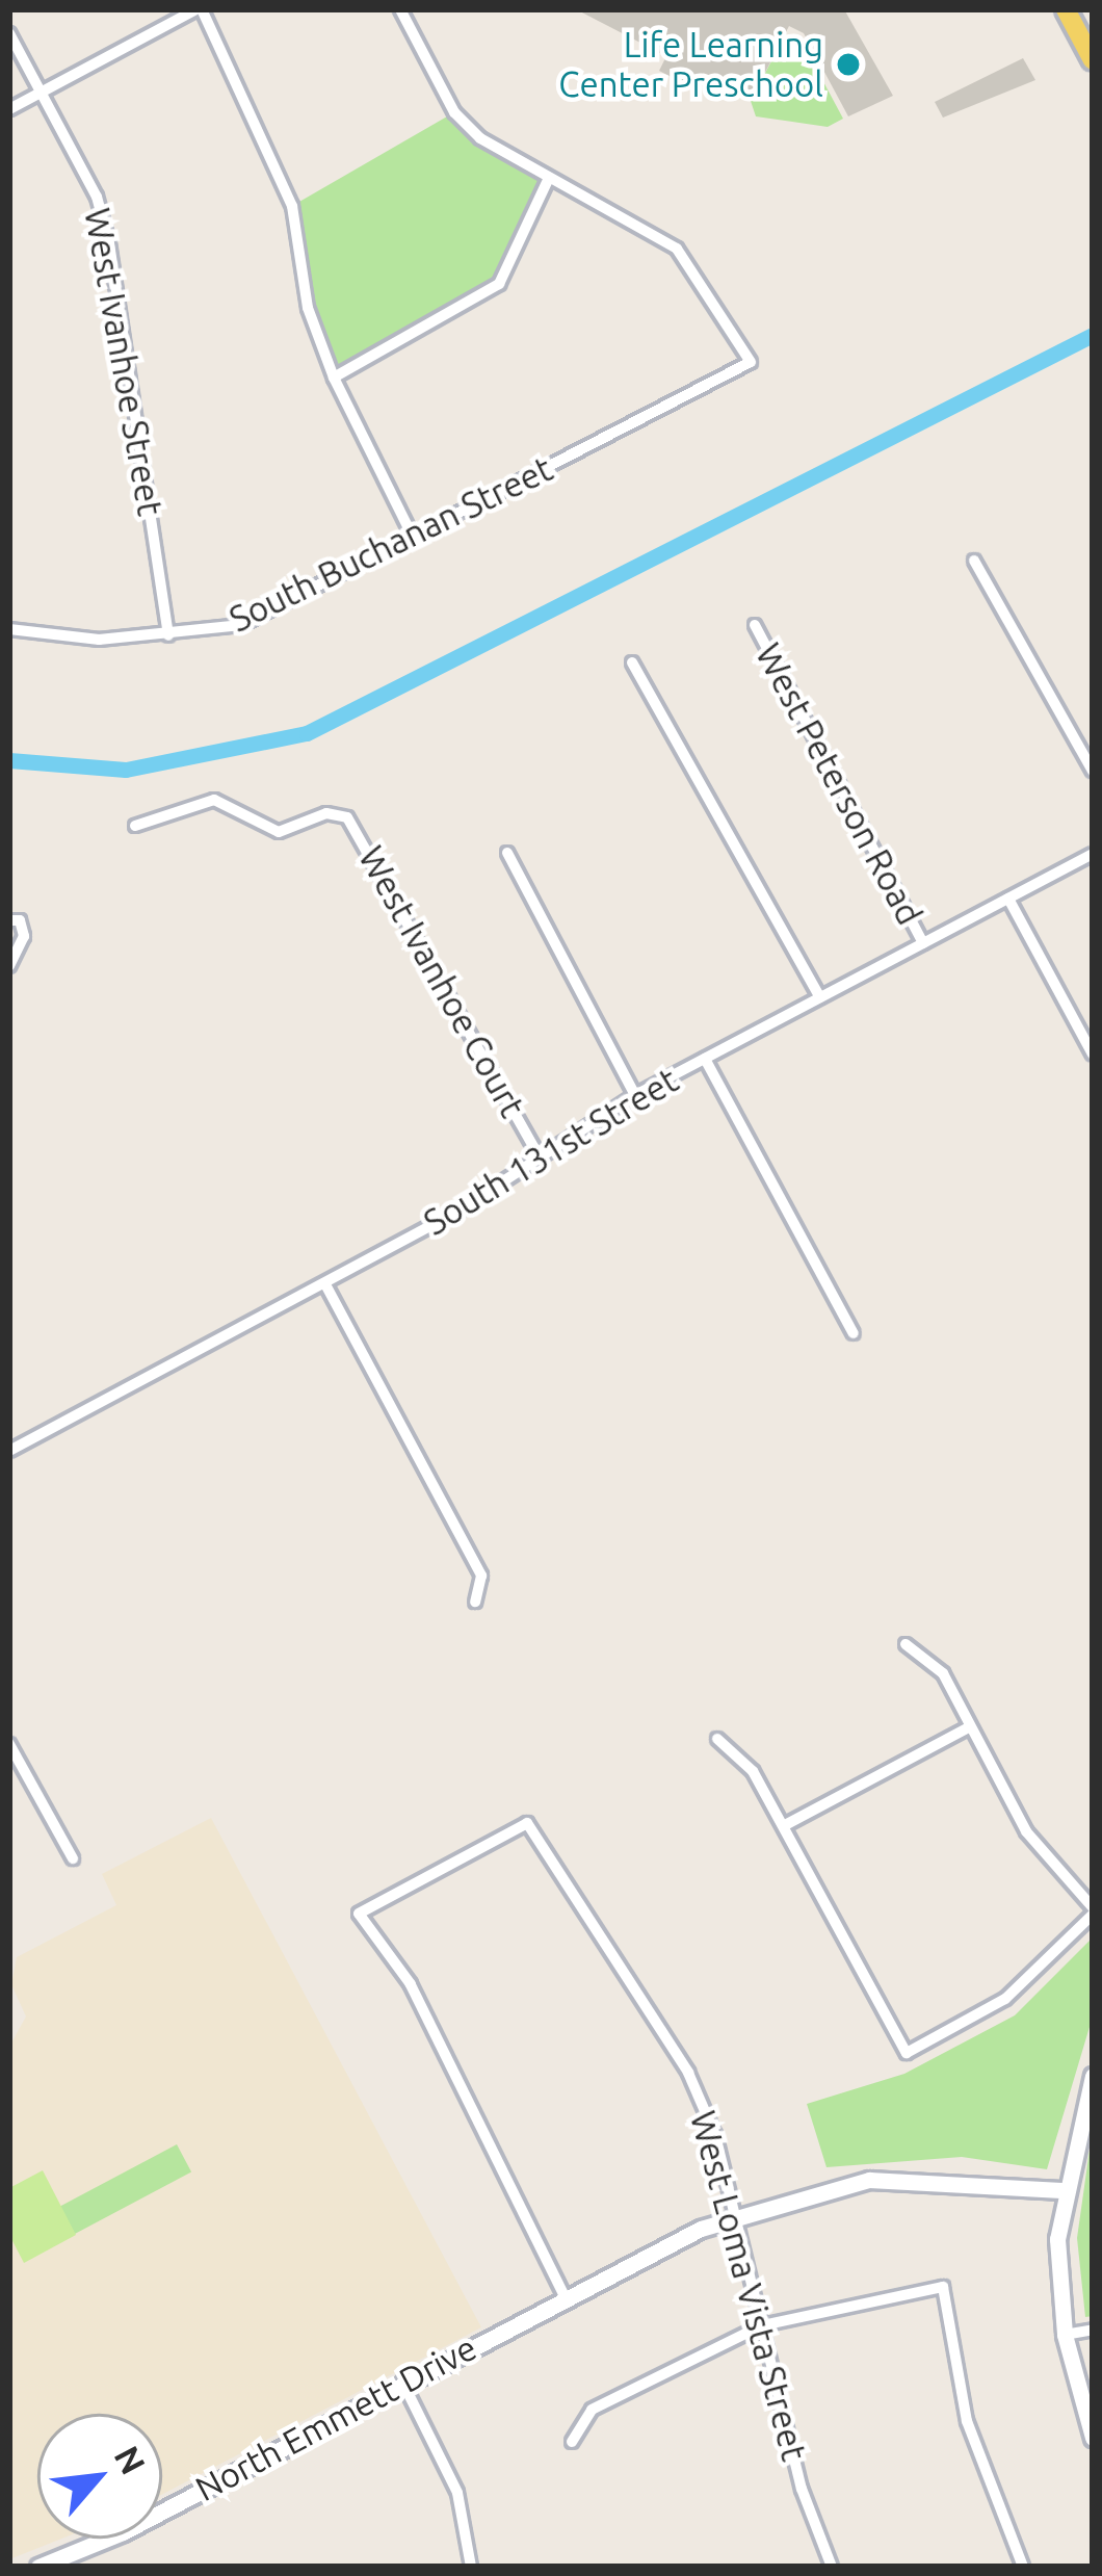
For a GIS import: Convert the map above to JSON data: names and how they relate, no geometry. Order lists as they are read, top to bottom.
{
  "streets": {
    "street": [
      "West Ivanhoe Street",
      "South Buchanan Street",
      "West Peterson Road",
      "West Ivanhoe Court",
      "South 131st Street",
      "West Loma Vista Street",
      "North Emmett Drive"
    ]
  },
  "crossings": [
    ["West Ivanhoe Street", "South Buchanan Street"],
    ["West Peterson Road", "South 131st Street"],
    ["West Ivanhoe Court", "South 131st Street"],
    ["West Loma Vista Street", "North Emmett Drive"]
  ],
  "places": ["Life Learning Center Preschool"],
  "north": "top right"
}
